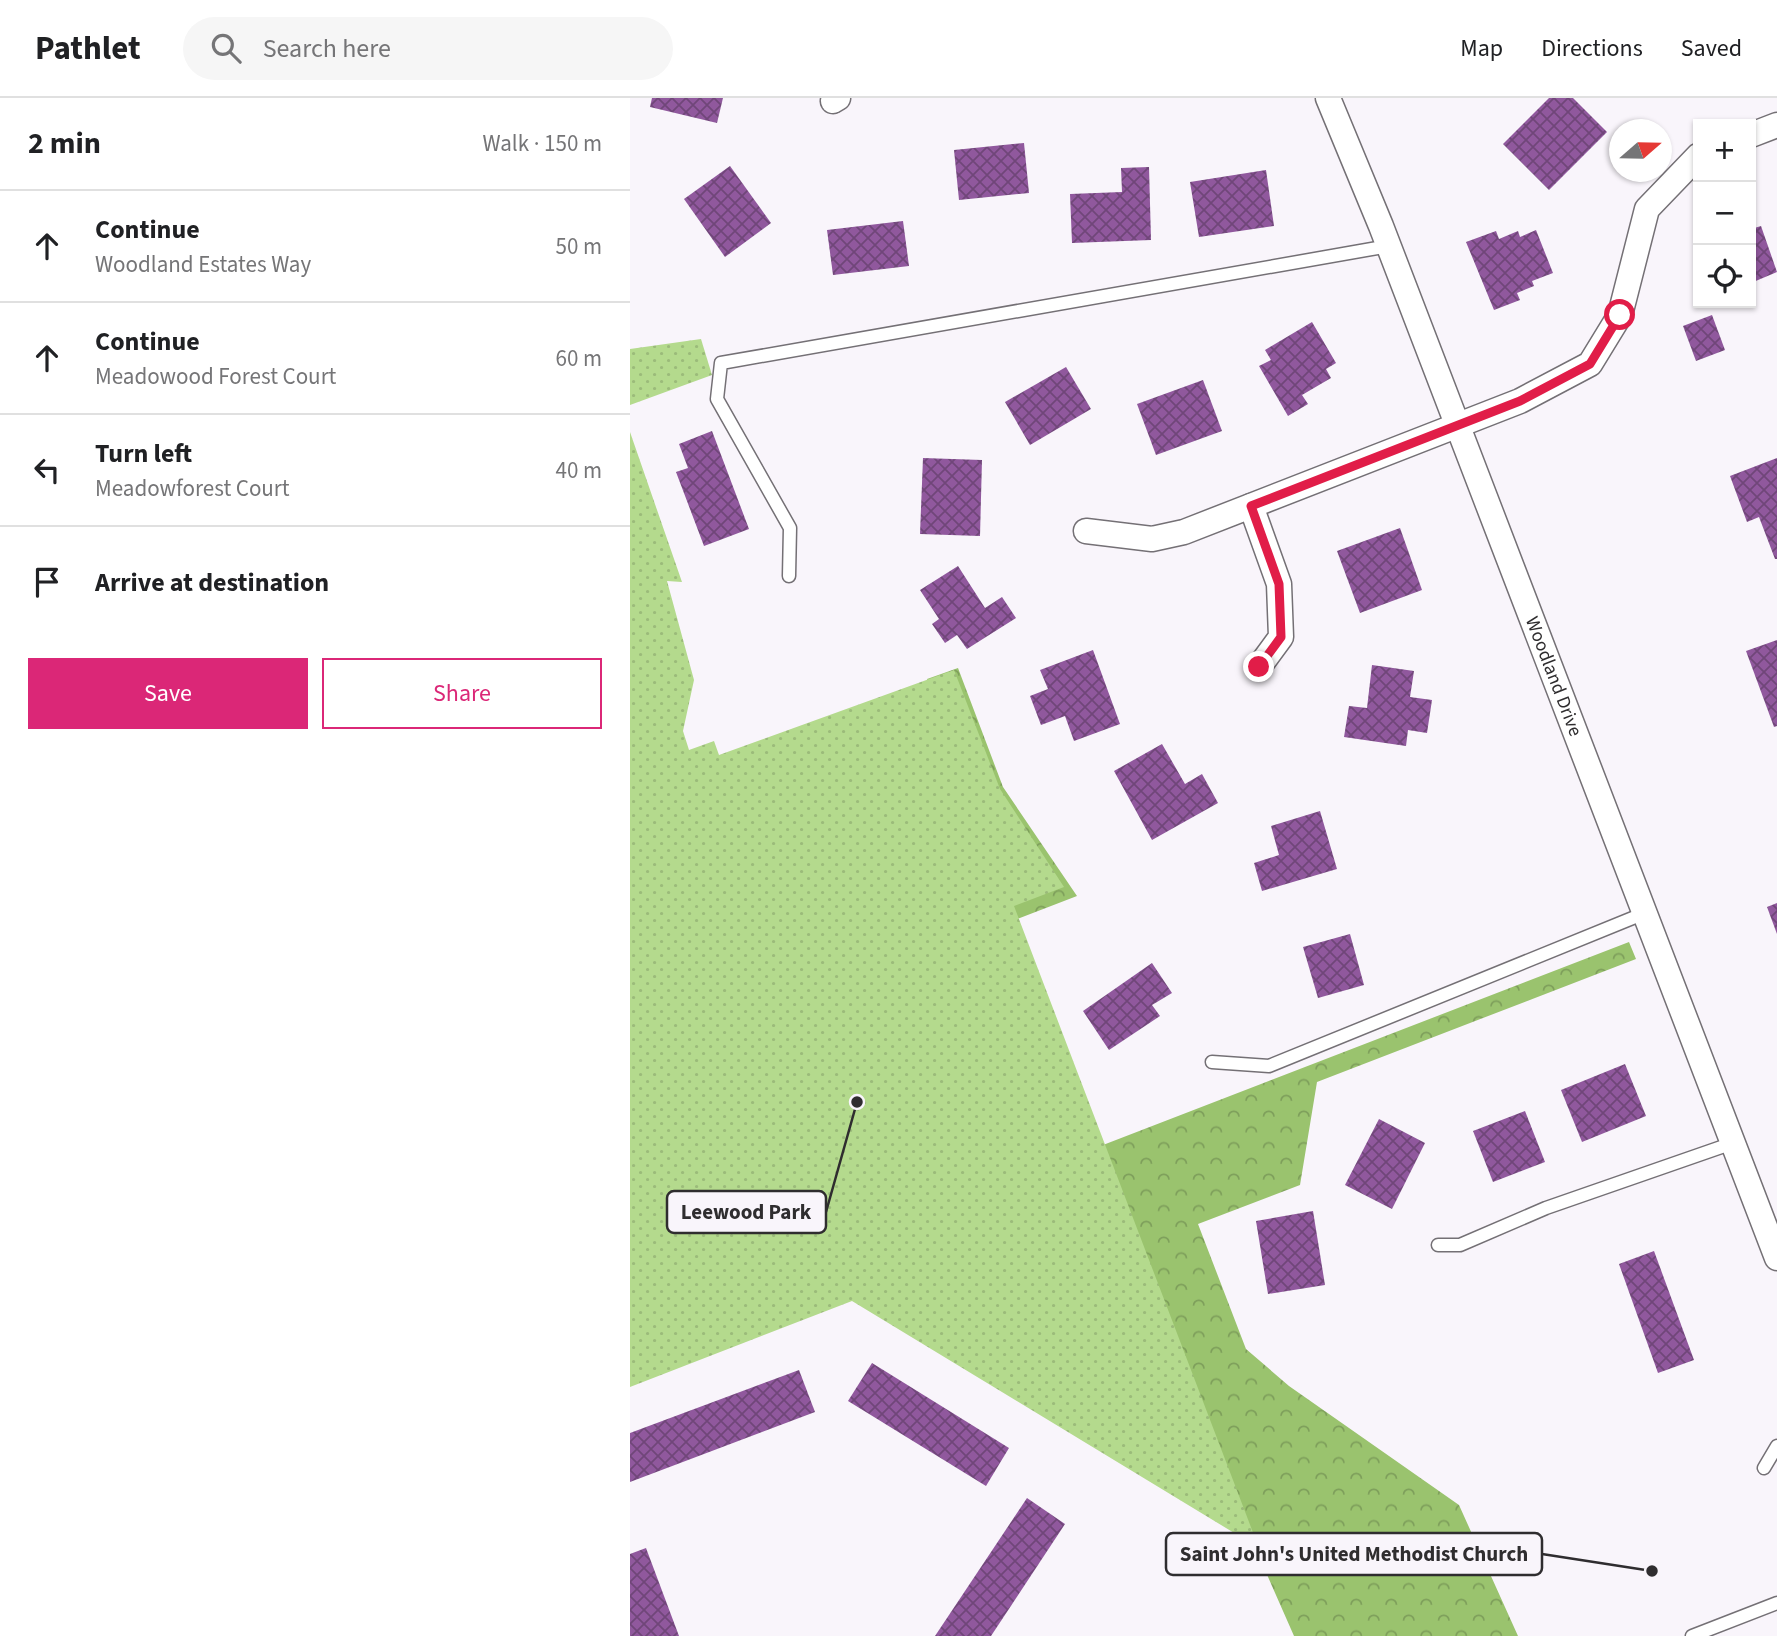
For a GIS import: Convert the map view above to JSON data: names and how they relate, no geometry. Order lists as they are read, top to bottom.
{
  "streets": {
    "street": ["Woodland Drive"]
  },
  "places": ["Leewood Park", "Saint John's United Methodist Church"],
  "north": "right",
  "page": {
    "header": "Pathlet",
    "search": "Search here",
    "nav": ["Map", "Directions", "Saved"],
    "heading": ["2 min", "Walk · 150 m"],
    "map_buttons": ["+", "−"],
    "list": [
      ["Continue", "Woodland Estates Way", "50 m"],
      ["Continue", "Meadowood Forest Court", "60 m"],
      ["Turn left", "Meadowforest Court", "40 m"],
      "Arrive at destination"
    ],
    "buttons": ["Save", "Share"]
  }
}
